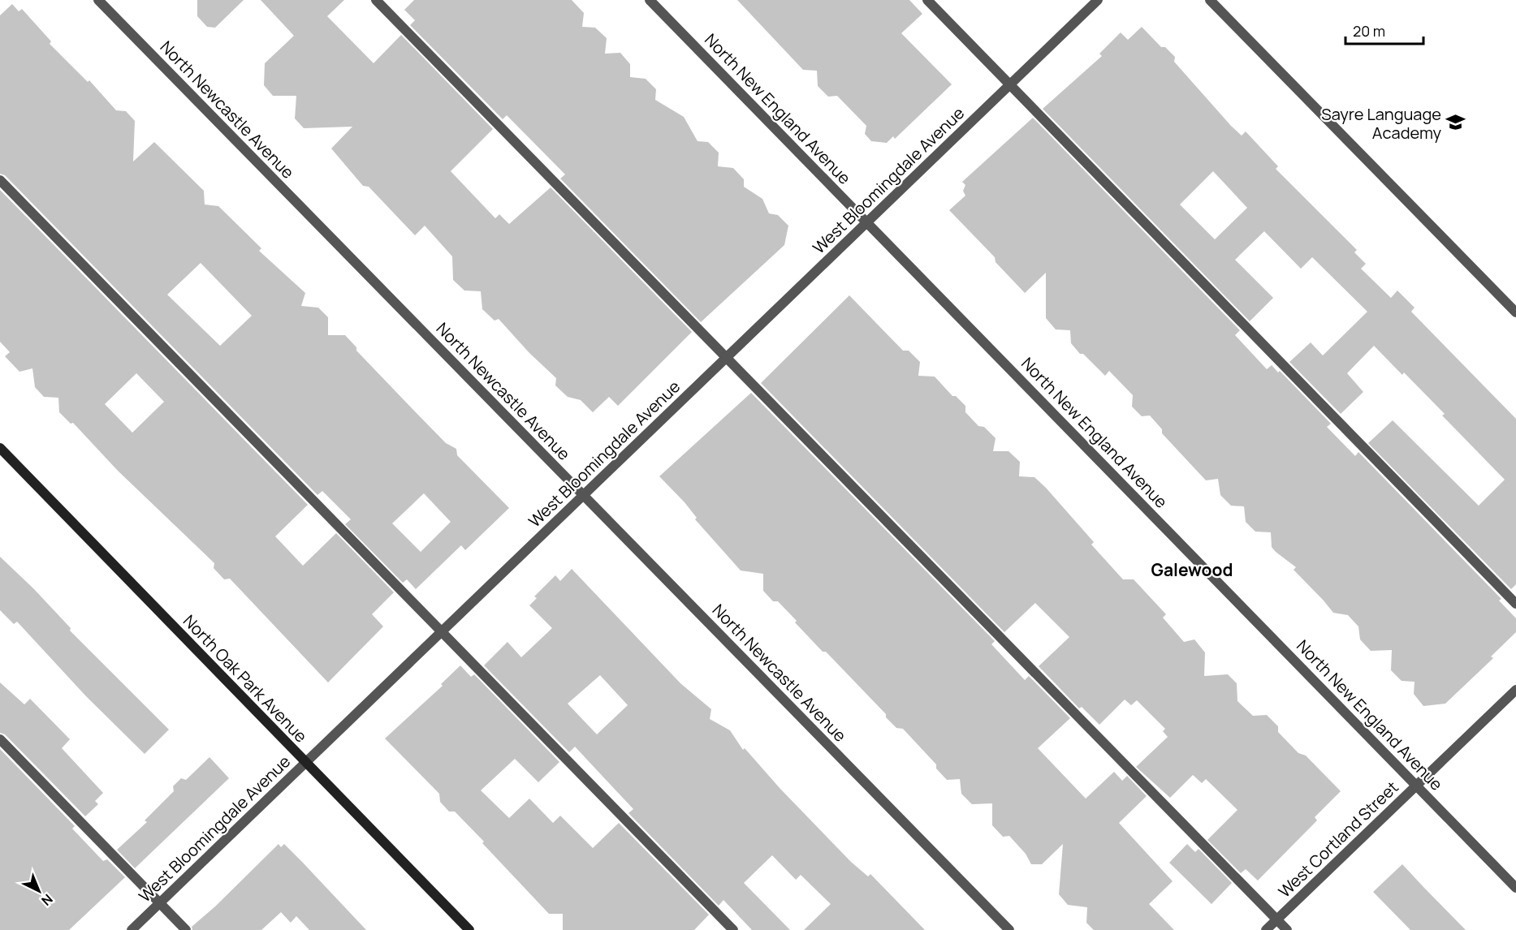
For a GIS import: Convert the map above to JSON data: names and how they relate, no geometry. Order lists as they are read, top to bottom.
{
  "streets": {
    "street": [
      "North New England Avenue",
      "North Newcastle Avenue",
      "West Bloomingdale Avenue",
      "North Oak Park Avenue",
      "West Cortland Street"
    ]
  },
  "crossings": [
    ["North New England Avenue", "West Bloomingdale Avenue"],
    ["North New England Avenue", "West Cortland Street"],
    ["North Newcastle Avenue", "West Bloomingdale Avenue"],
    ["West Bloomingdale Avenue", "North Oak Park Avenue"]
  ],
  "districts": ["Galewood"],
  "places": {
    "school or university": ["Sayre Language Academy"]
  },
  "scale_bar": "20 m",
  "north": "bottom right"
}
